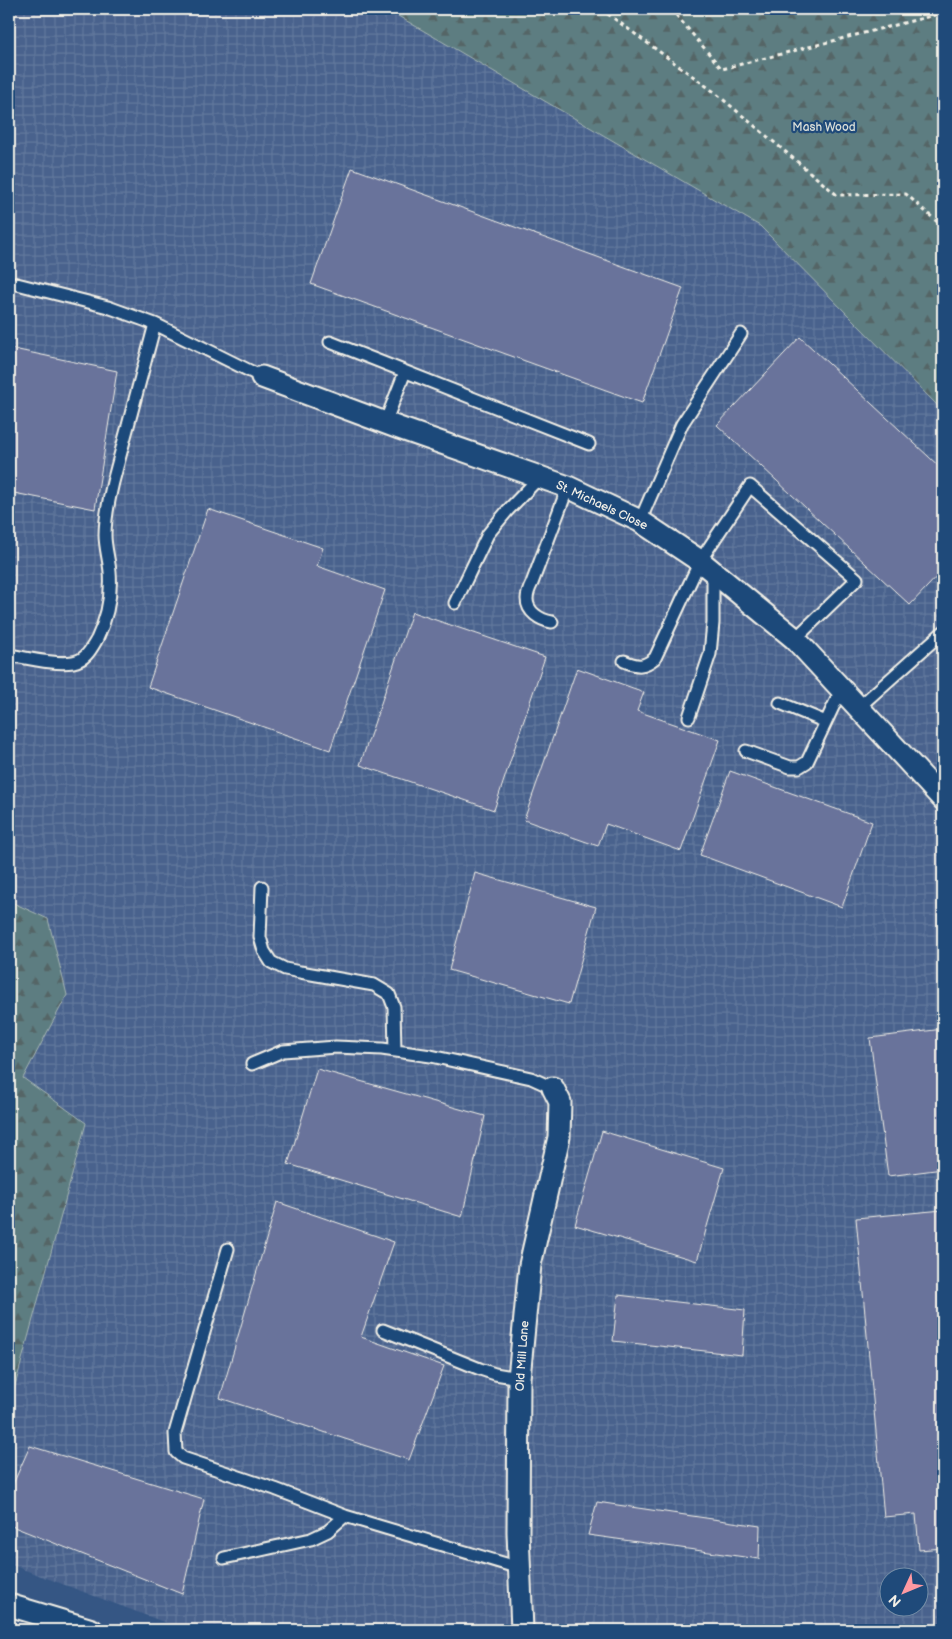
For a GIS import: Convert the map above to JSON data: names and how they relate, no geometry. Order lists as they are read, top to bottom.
{
  "streets": {
    "street": ["St. Michaels Close", "Old Mill Lane"]
  },
  "parks": ["Mash Wood"],
  "north": "bottom left"
}
